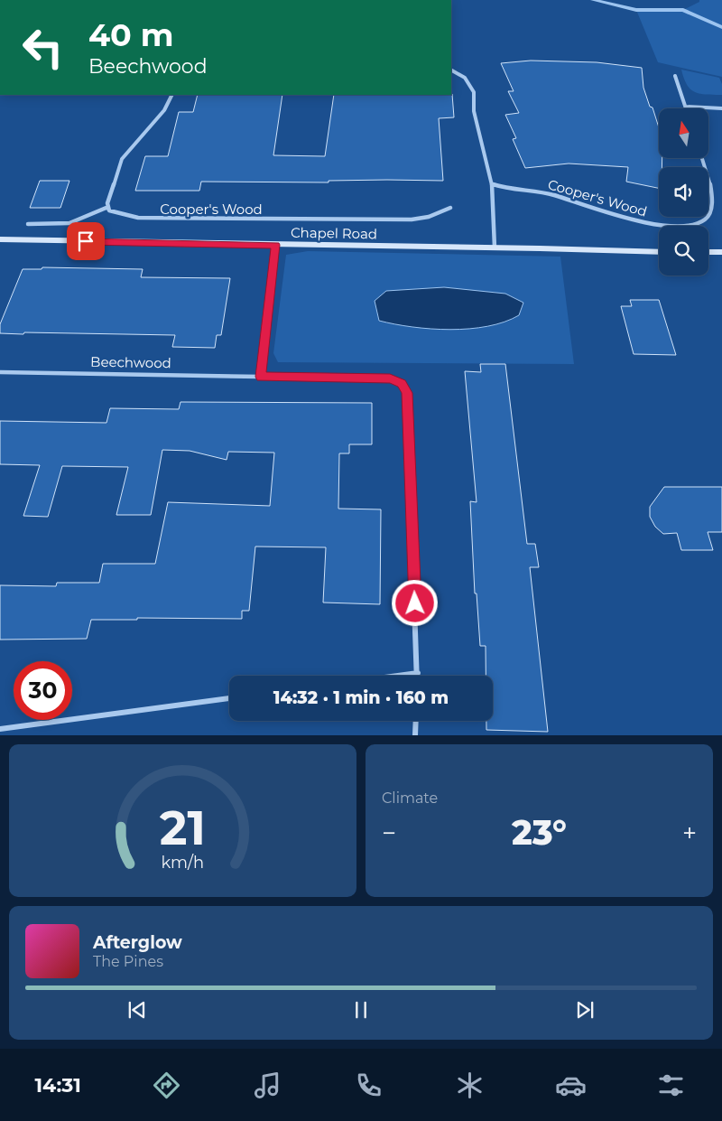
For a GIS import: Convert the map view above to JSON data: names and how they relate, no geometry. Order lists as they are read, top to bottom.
{
  "streets": {
    "street": ["Cooper's Wood", "Chapel Road", "Beechwood"]
  },
  "north": "top",
  "page": {
    "turn": ["40 m", "Beechwood"],
    "limit": "30",
    "trip": "14:32 · 1 min · 160 m",
    "tile": "Climate",
    "heat": ["−", "23°", "+"],
    "song": ["Afterglow", "The Pines"],
    "tabs": "14:31",
    "gauge": ["21", "km/h"]
  }
}
